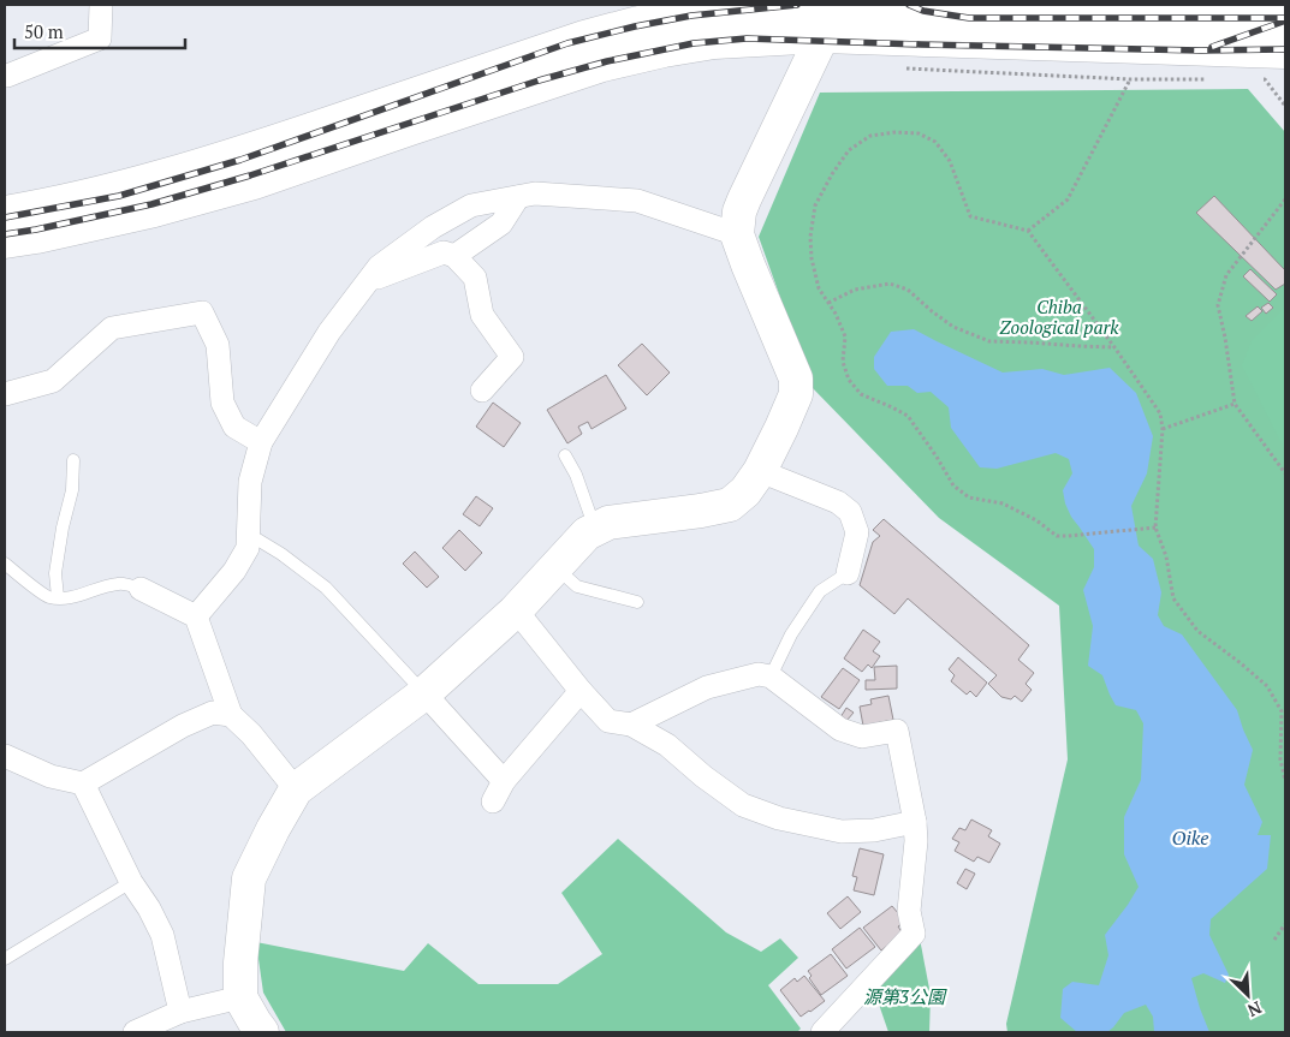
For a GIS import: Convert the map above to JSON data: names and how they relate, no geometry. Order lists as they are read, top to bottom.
{
  "water": ["Oike"],
  "parks": ["Chiba Zoological park", "源第3公園"],
  "scale_bar": "50 m",
  "north": "bottom right"
}
